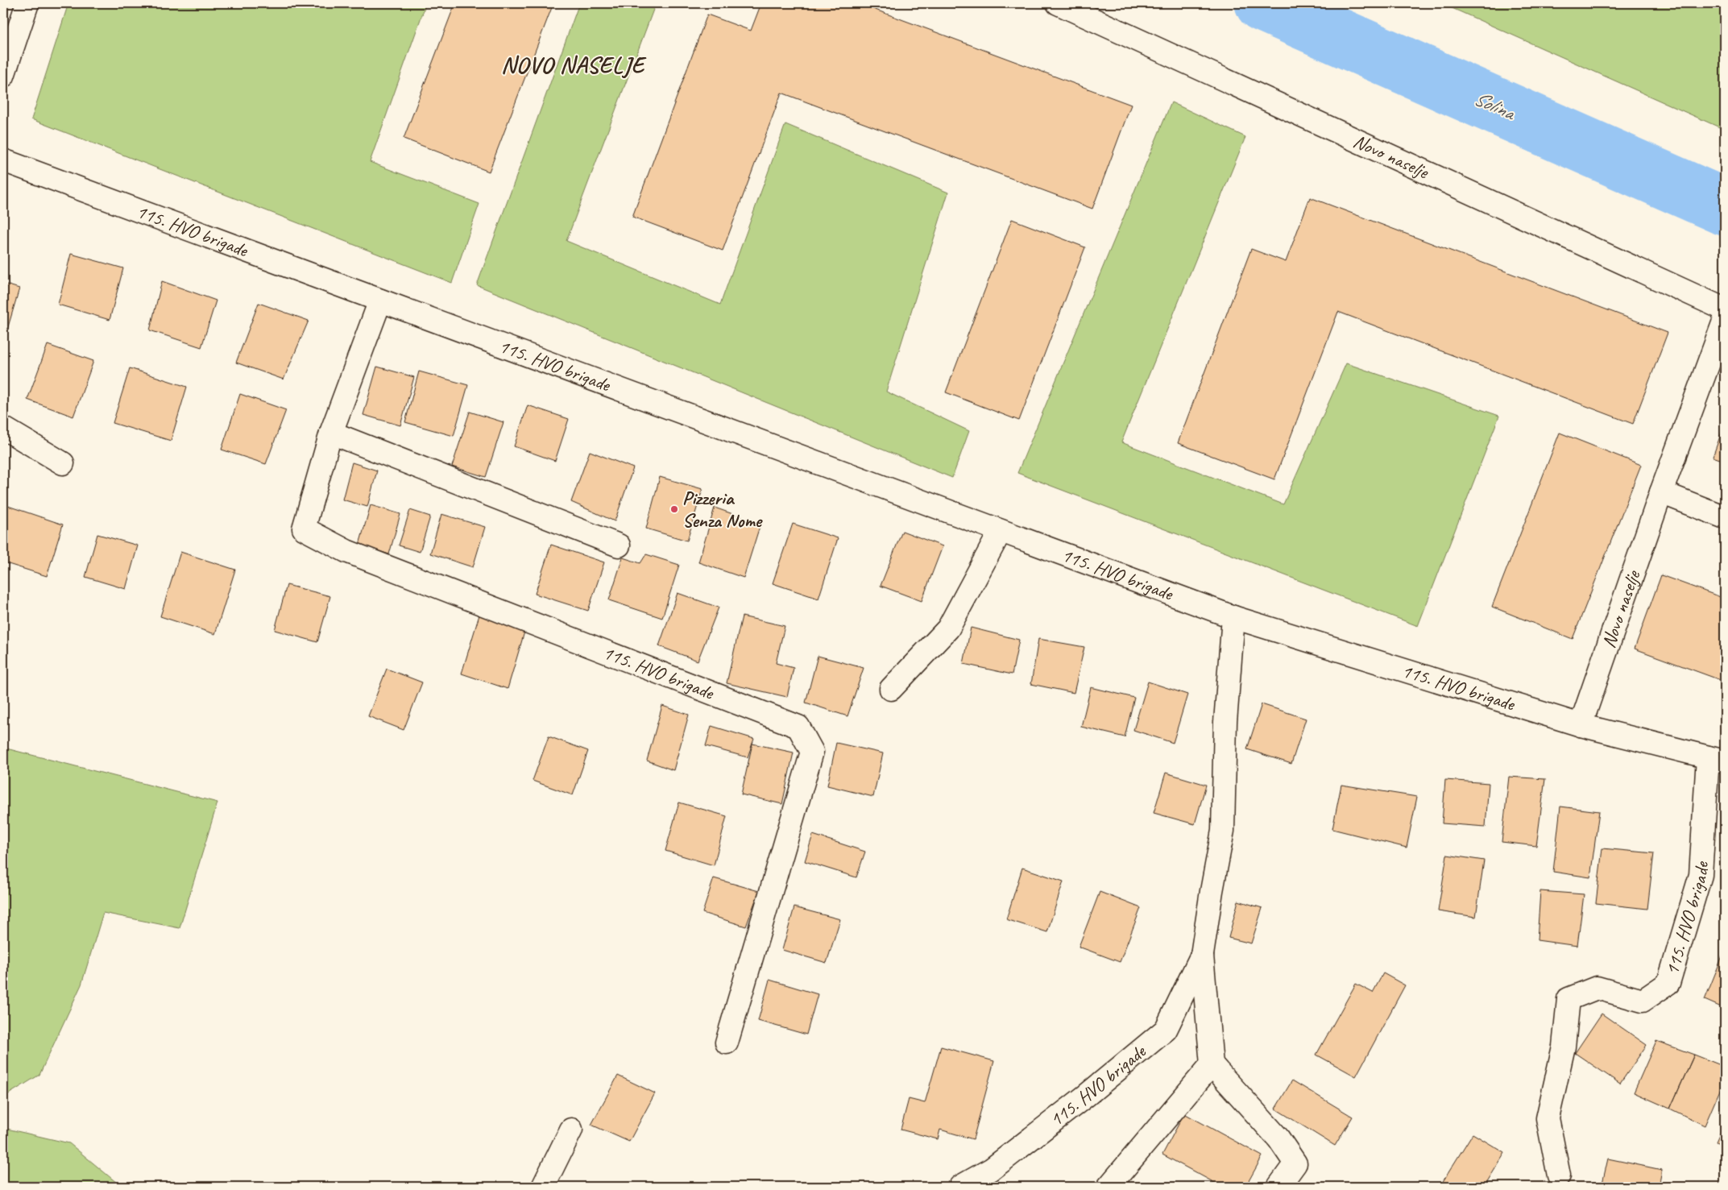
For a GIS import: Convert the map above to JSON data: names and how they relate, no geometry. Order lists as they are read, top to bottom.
{
  "streets": {
    "street": ["Novo naselje", "115. HVO brigade"]
  },
  "crossings": [
    ["Novo naselje", "115. HVO brigade"]
  ],
  "districts": ["NOVO NASELJE"],
  "water": ["Solina"],
  "places": ["Pizzeria Senza Nome"]
}
